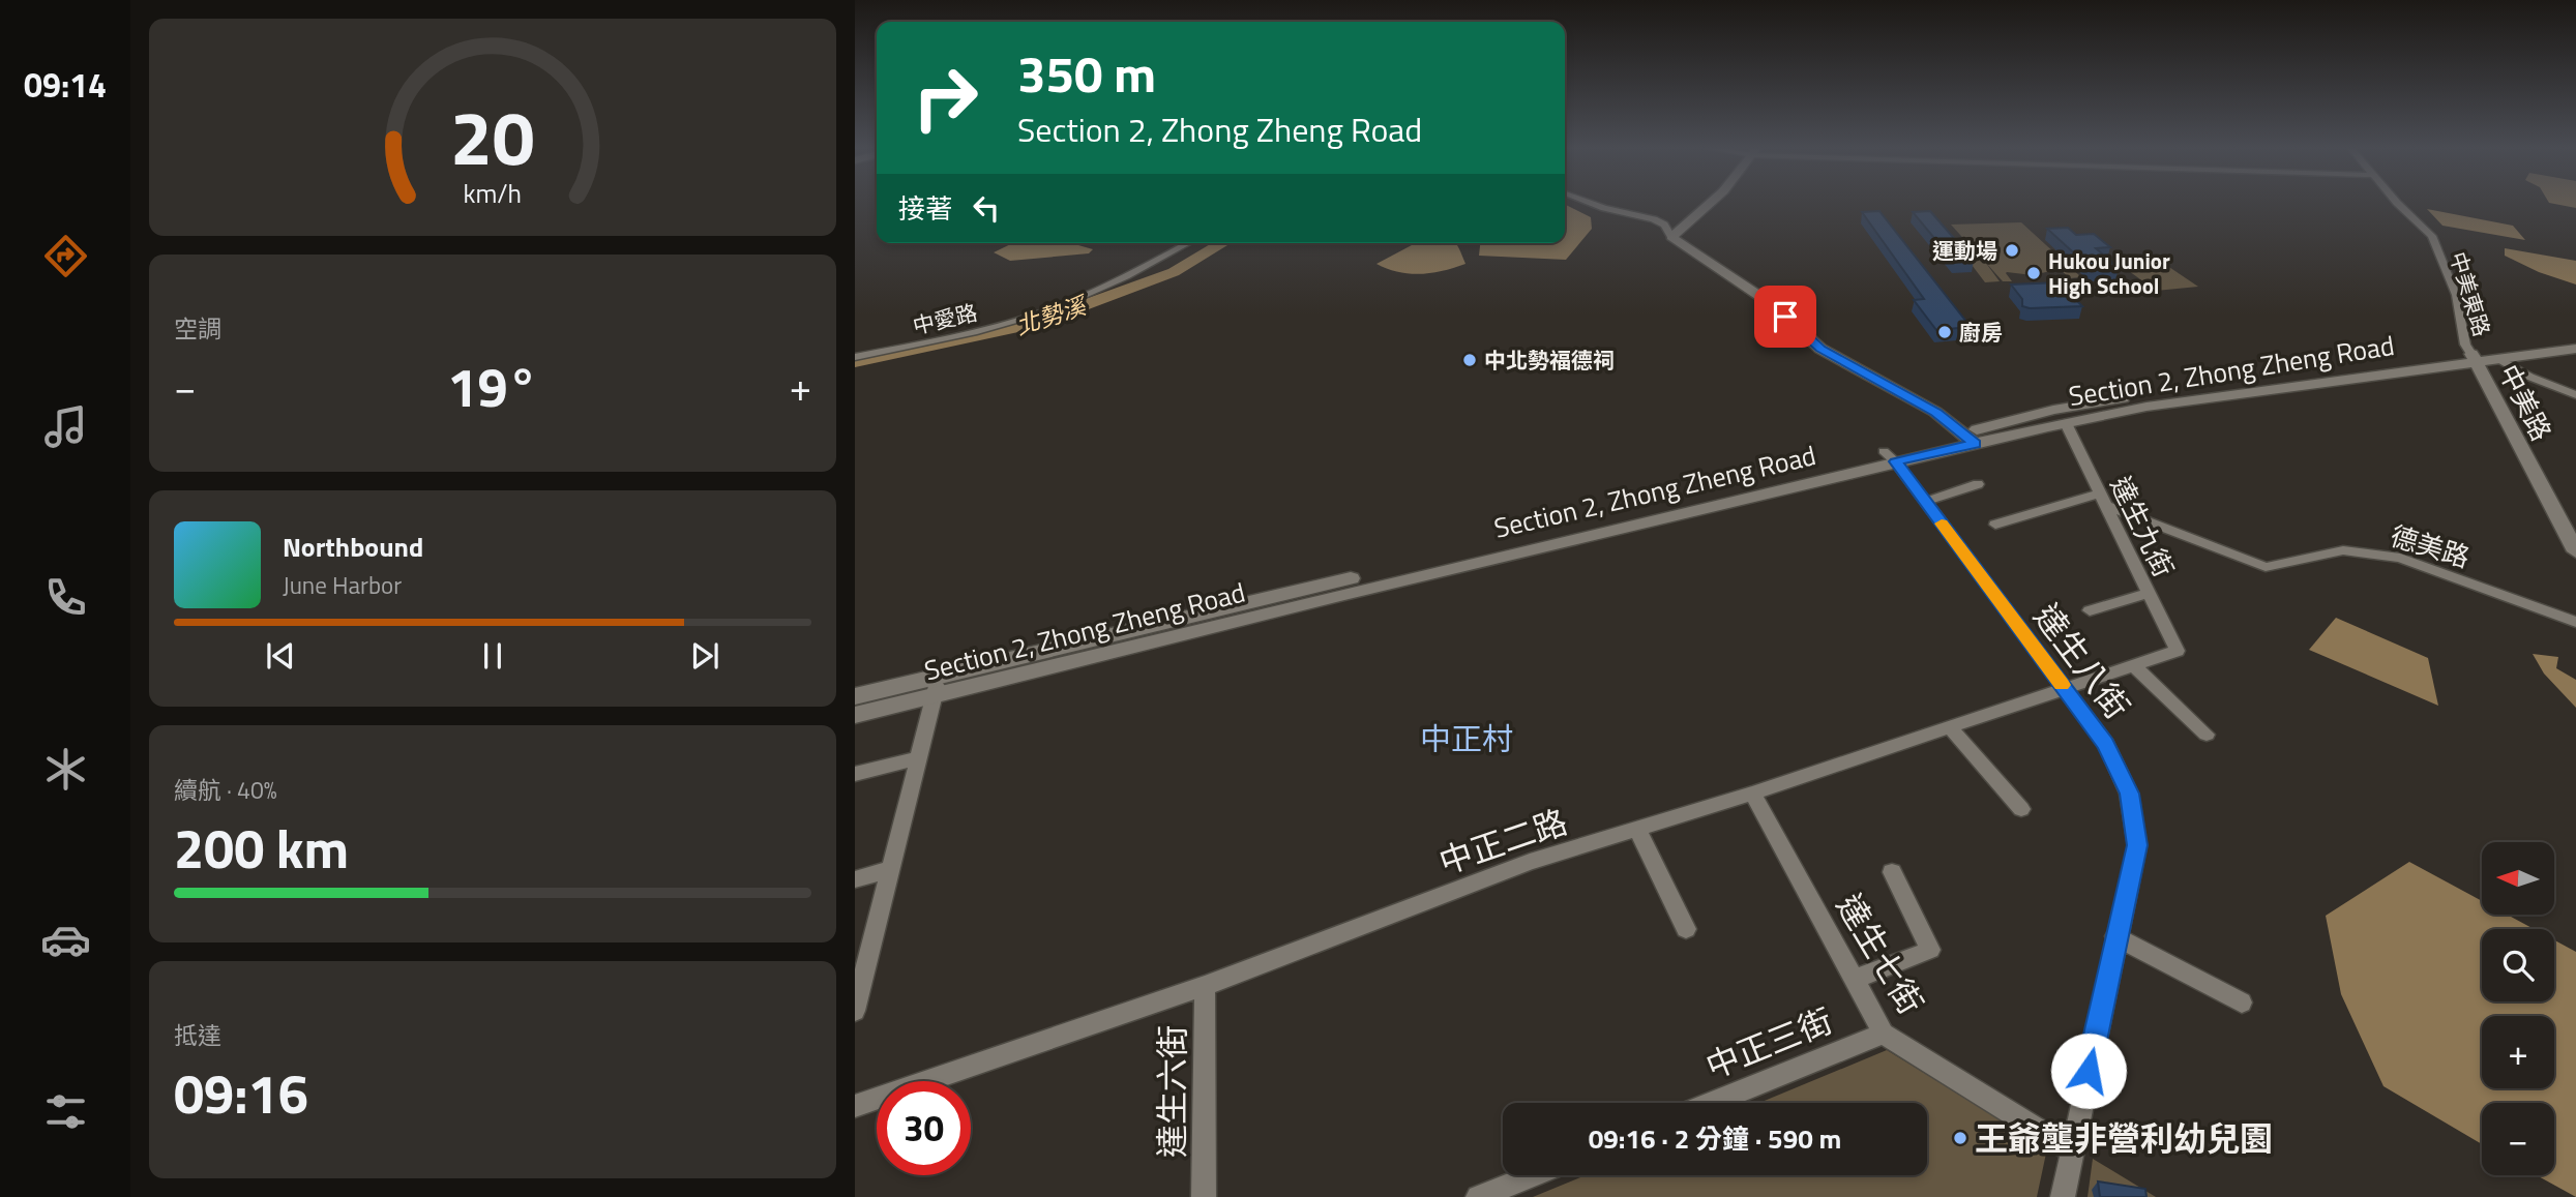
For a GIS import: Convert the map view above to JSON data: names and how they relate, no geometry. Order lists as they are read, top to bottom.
{
  "streets": {
    "main road": ["Section 2, Zhong Zheng Road", "中美路"],
    "street": [
      "中美東路",
      "中愛路",
      "達生九街",
      "德美路",
      "達生八街",
      "中正二路",
      "達生七街",
      "中正三街",
      "達生六街"
    ]
  },
  "crossings": [
    ["中美東路", "Section 2, Zhong Zheng Road"],
    ["中美東路", "中美路"],
    ["Section 2, Zhong Zheng Road", "中美路"],
    ["Section 2, Zhong Zheng Road", "達生九街"],
    ["Section 2, Zhong Zheng Road", "達生八街"],
    ["達生九街", "德美路"],
    ["達生九街", "中正二路"],
    ["達生八街", "中正二路"],
    ["達生八街", "達生七街"],
    ["中正二路", "達生七街"],
    ["中正二路", "達生六街"],
    ["達生七街", "中正三街"]
  ],
  "districts": ["中正村"],
  "water": ["北勢溪"],
  "places": [
    "運動場",
    "Hukou Junior High School",
    "廚房",
    "中北勢福德祠",
    "王爺壟非營利幼兒園"
  ],
  "north": "left",
  "page": {
    "tabs": "09:14",
    "turn": ["350 m", "Section 2, Zhong Zheng Road"],
    "then": "接著",
    "tile": [
      "空調",
      ["續航 · 40%", "200 km"],
      ["抵達", "09:16"]
    ],
    "heat": ["−", "19°", "+"],
    "song": ["Northbound", "June Harbor"],
    "map_buttons": ["+", "−"],
    "limit": "30",
    "trip": "09:16 · 2 分鐘 · 590 m",
    "gauge": ["20", "km/h"]
  }
}
